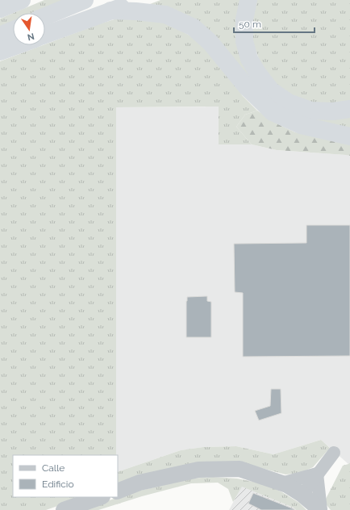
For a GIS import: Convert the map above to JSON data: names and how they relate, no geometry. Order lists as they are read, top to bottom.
{
  "legend": ["Calle", "Edificio"],
  "scale_bar": "50 m",
  "north": "bottom"
}
